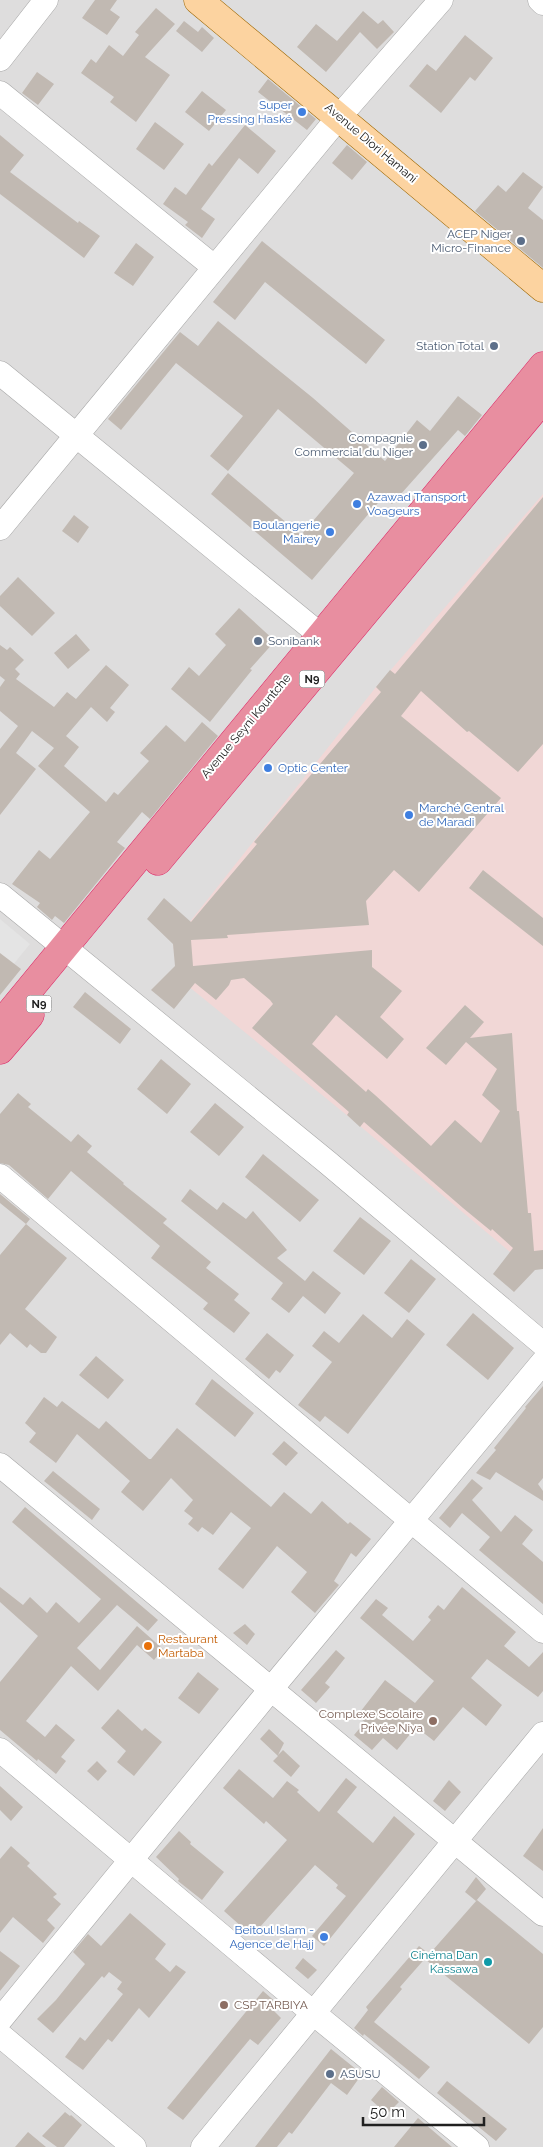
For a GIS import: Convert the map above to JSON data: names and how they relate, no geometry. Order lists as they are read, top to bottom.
{
  "streets": {
    "highway": ["N9", "Avenue Seyni Kountche"],
    "main road": ["Avenue Diori Hamani"]
  },
  "crossings": [
    ["N9", "Avenue Seyni Kountche"]
  ],
  "places": [
    "Super Pressing Haské",
    "ACEP Niger Micro-Finance",
    "Station Total",
    "Compagnie Commercial du Niger",
    "Azawad Transport Voageurs",
    "Boulangerie Mairey",
    "Sonibank",
    "Optic Center",
    "Marché Central de Maradi",
    "Restaurant Martaba",
    "Complexe Scolaire Privée Niya",
    "Beitoul Islam - Agence de Hajj",
    "Cinéma Dan Kassawa",
    "CSP TARBIYA",
    "ASUSU"
  ],
  "scale_bar": "50 m"
}
